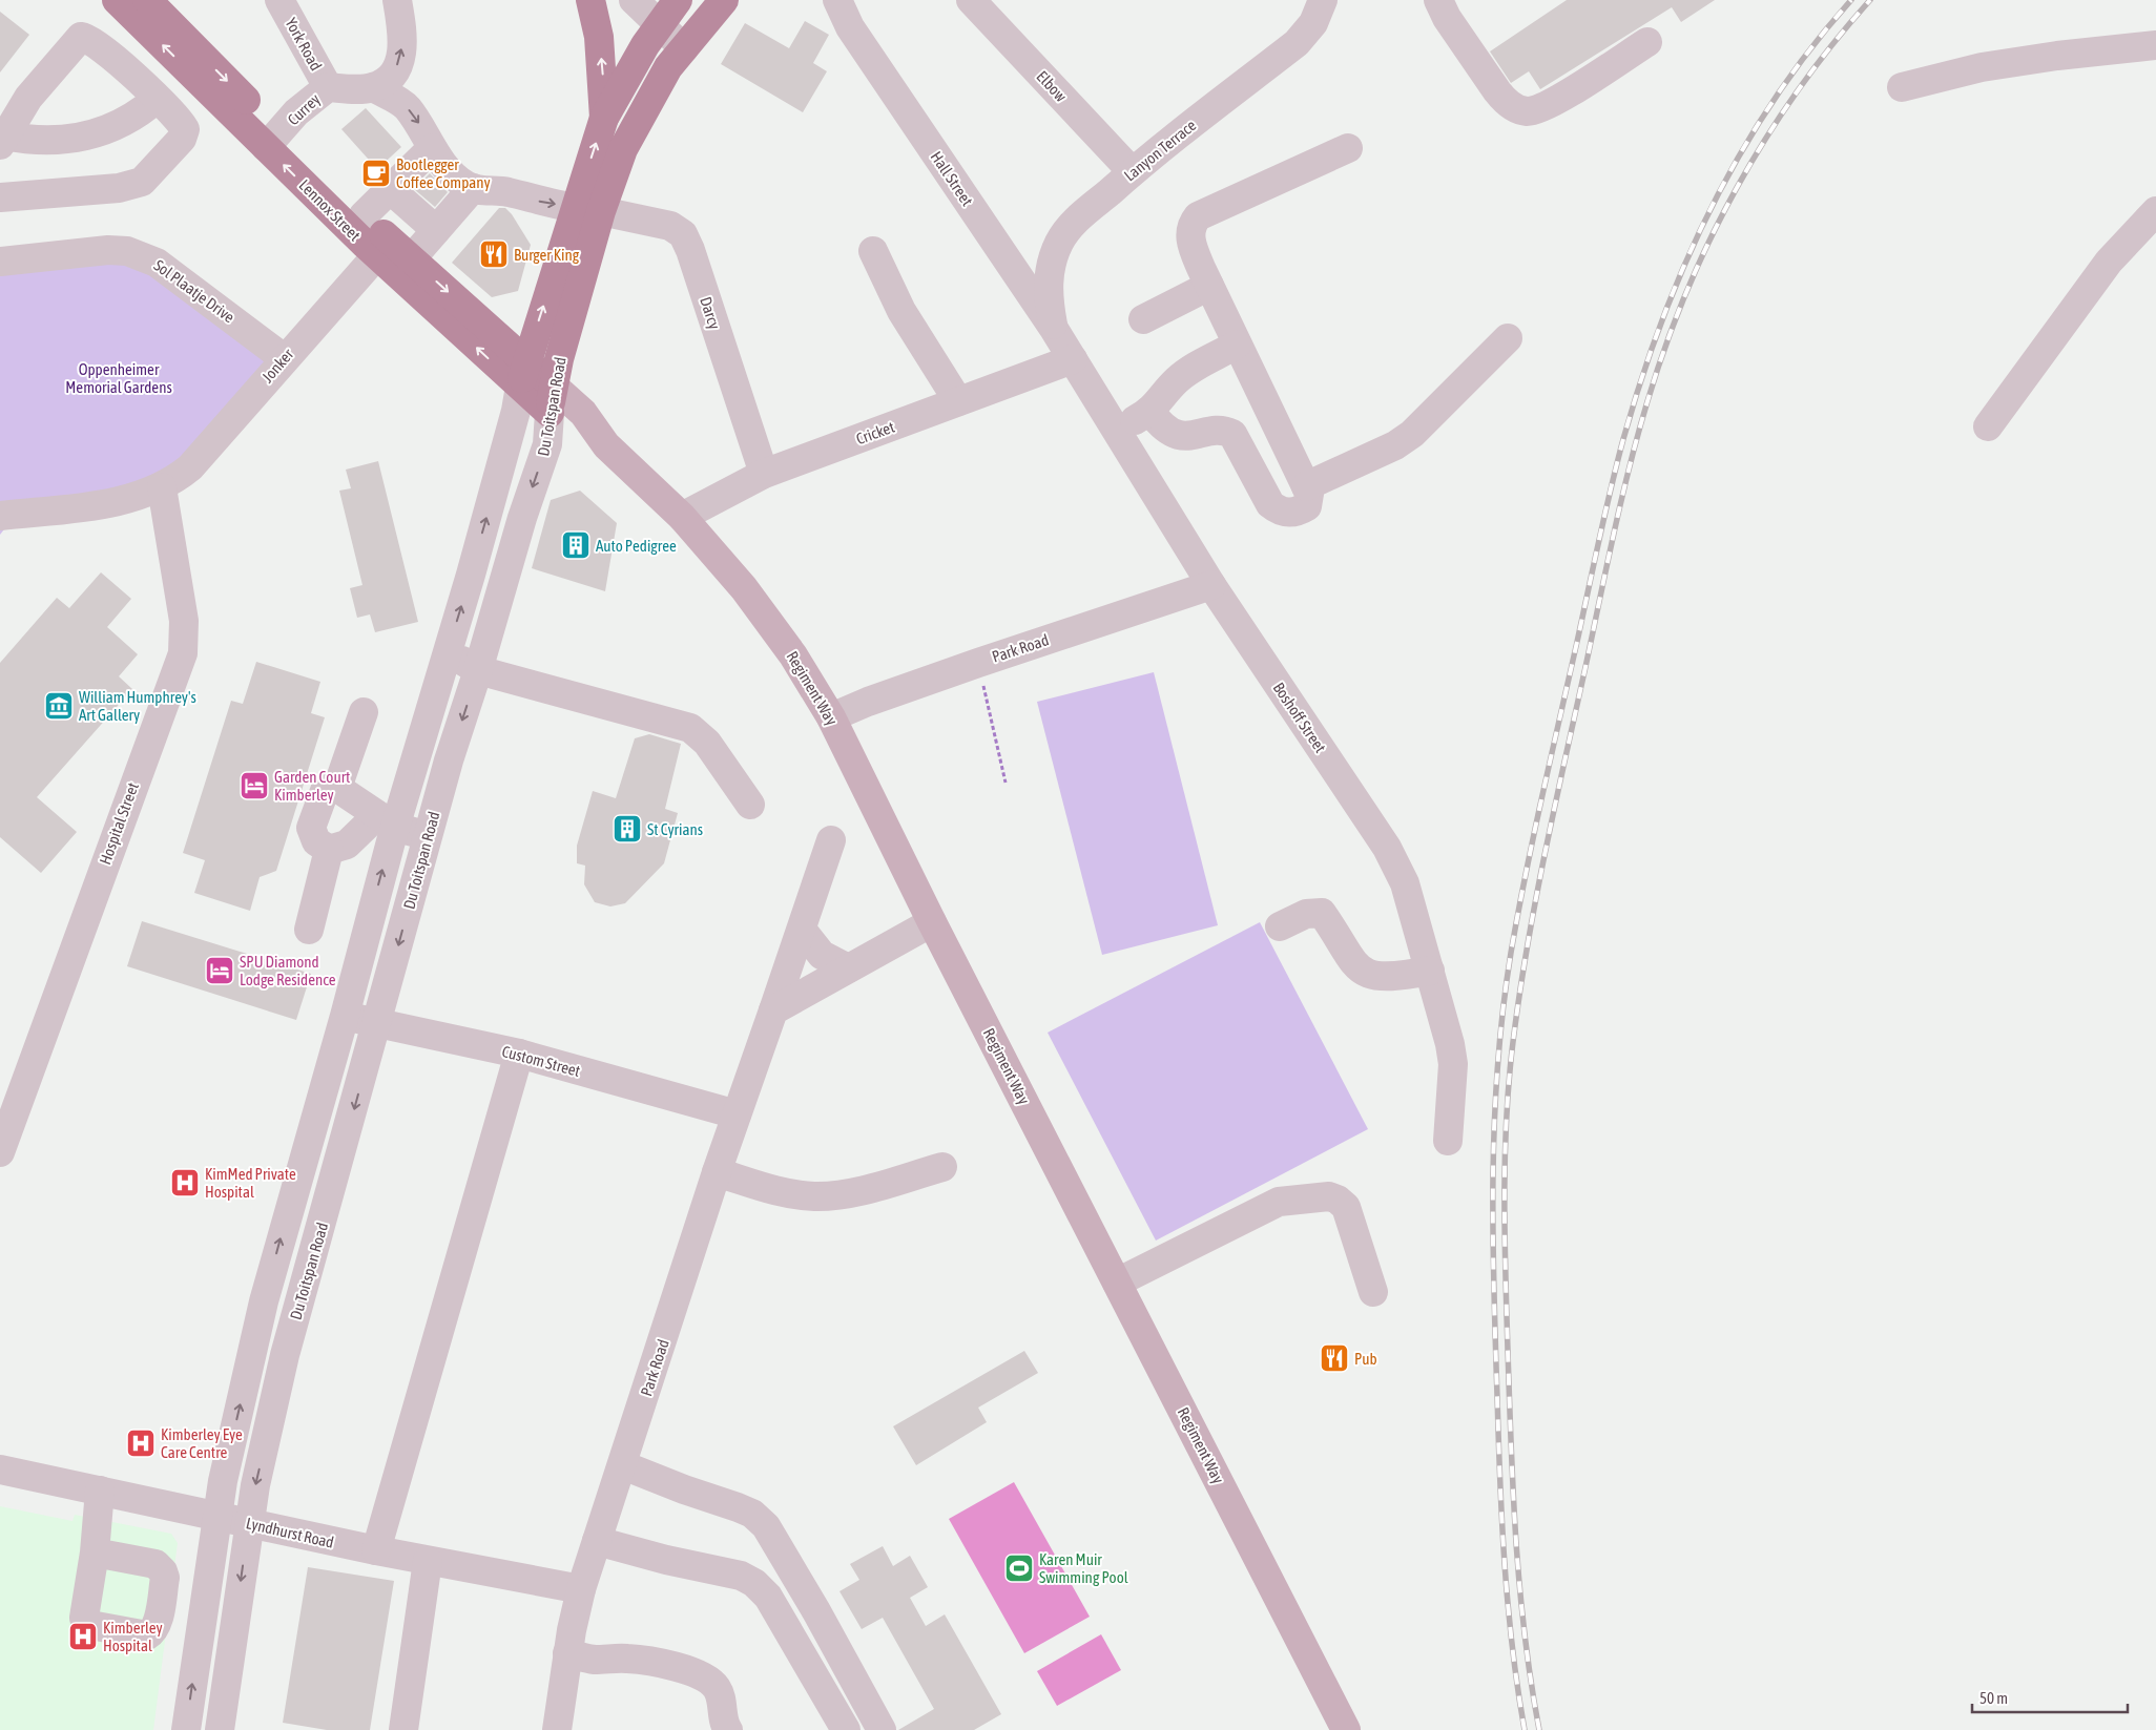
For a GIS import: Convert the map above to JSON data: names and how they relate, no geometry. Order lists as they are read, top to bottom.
{
  "streets": {
    "highway": ["Lennox Street", "Du Toitspan Road"],
    "main road": ["Regiment Way"],
    "street": [
      "York Road",
      "Elbow",
      "Currey",
      "Lanyon Terrace",
      "Hall Street",
      "Sol Plaatje Drive",
      "Darcy",
      "Jonker",
      "Cricket",
      "Park Road",
      "Boshoff Street",
      "Hospital Street",
      "Custom Street",
      "Lyndhurst Road"
    ]
  },
  "crossings": [
    ["York Road", "Currey"],
    ["Elbow", "Lanyon Terrace"],
    ["Currey", "Lennox Street"],
    ["Lanyon Terrace", "Hall Street"],
    ["Lanyon Terrace", "Boshoff Street"],
    ["Hall Street", "Boshoff Street"],
    ["Lennox Street", "Jonker"],
    ["Lennox Street", "Du Toitspan Road"],
    ["Lennox Street", "Regiment Way"],
    ["Sol Plaatje Drive", "Jonker"],
    ["Darcy", "Du Toitspan Road"],
    ["Darcy", "Cricket"],
    ["Jonker", "Hospital Street"],
    ["Du Toitspan Road", "Regiment Way"],
    ["Du Toitspan Road", "Custom Street"],
    ["Du Toitspan Road", "Lyndhurst Road"],
    ["Cricket", "Regiment Way"],
    ["Cricket", "Boshoff Street"],
    ["Park Road", "Regiment Way"],
    ["Park Road", "Boshoff Street"],
    ["Park Road", "Custom Street"],
    ["Park Road", "Lyndhurst Road"]
  ],
  "parks": ["Oppenheimer Memorial Gardens"],
  "places": {
    "cafe": ["Bootlegger Coffee Company"],
    "restaurant": ["Burger King", "Pub"],
    "building": ["Auto Pedigree", "St Cyrians"],
    "museum": ["William Humphrey's Art Gallery"],
    "hotel": ["Garden Court Kimberley", "SPU Diamond Lodge Residence"],
    "hospital": ["KimMed Private Hospital", "Kimberley Eye Care Centre", "Kimberley Hospital"],
    "sports": ["Karen Muir Swimming Pool"]
  },
  "scale_bar": "50 m"
}
